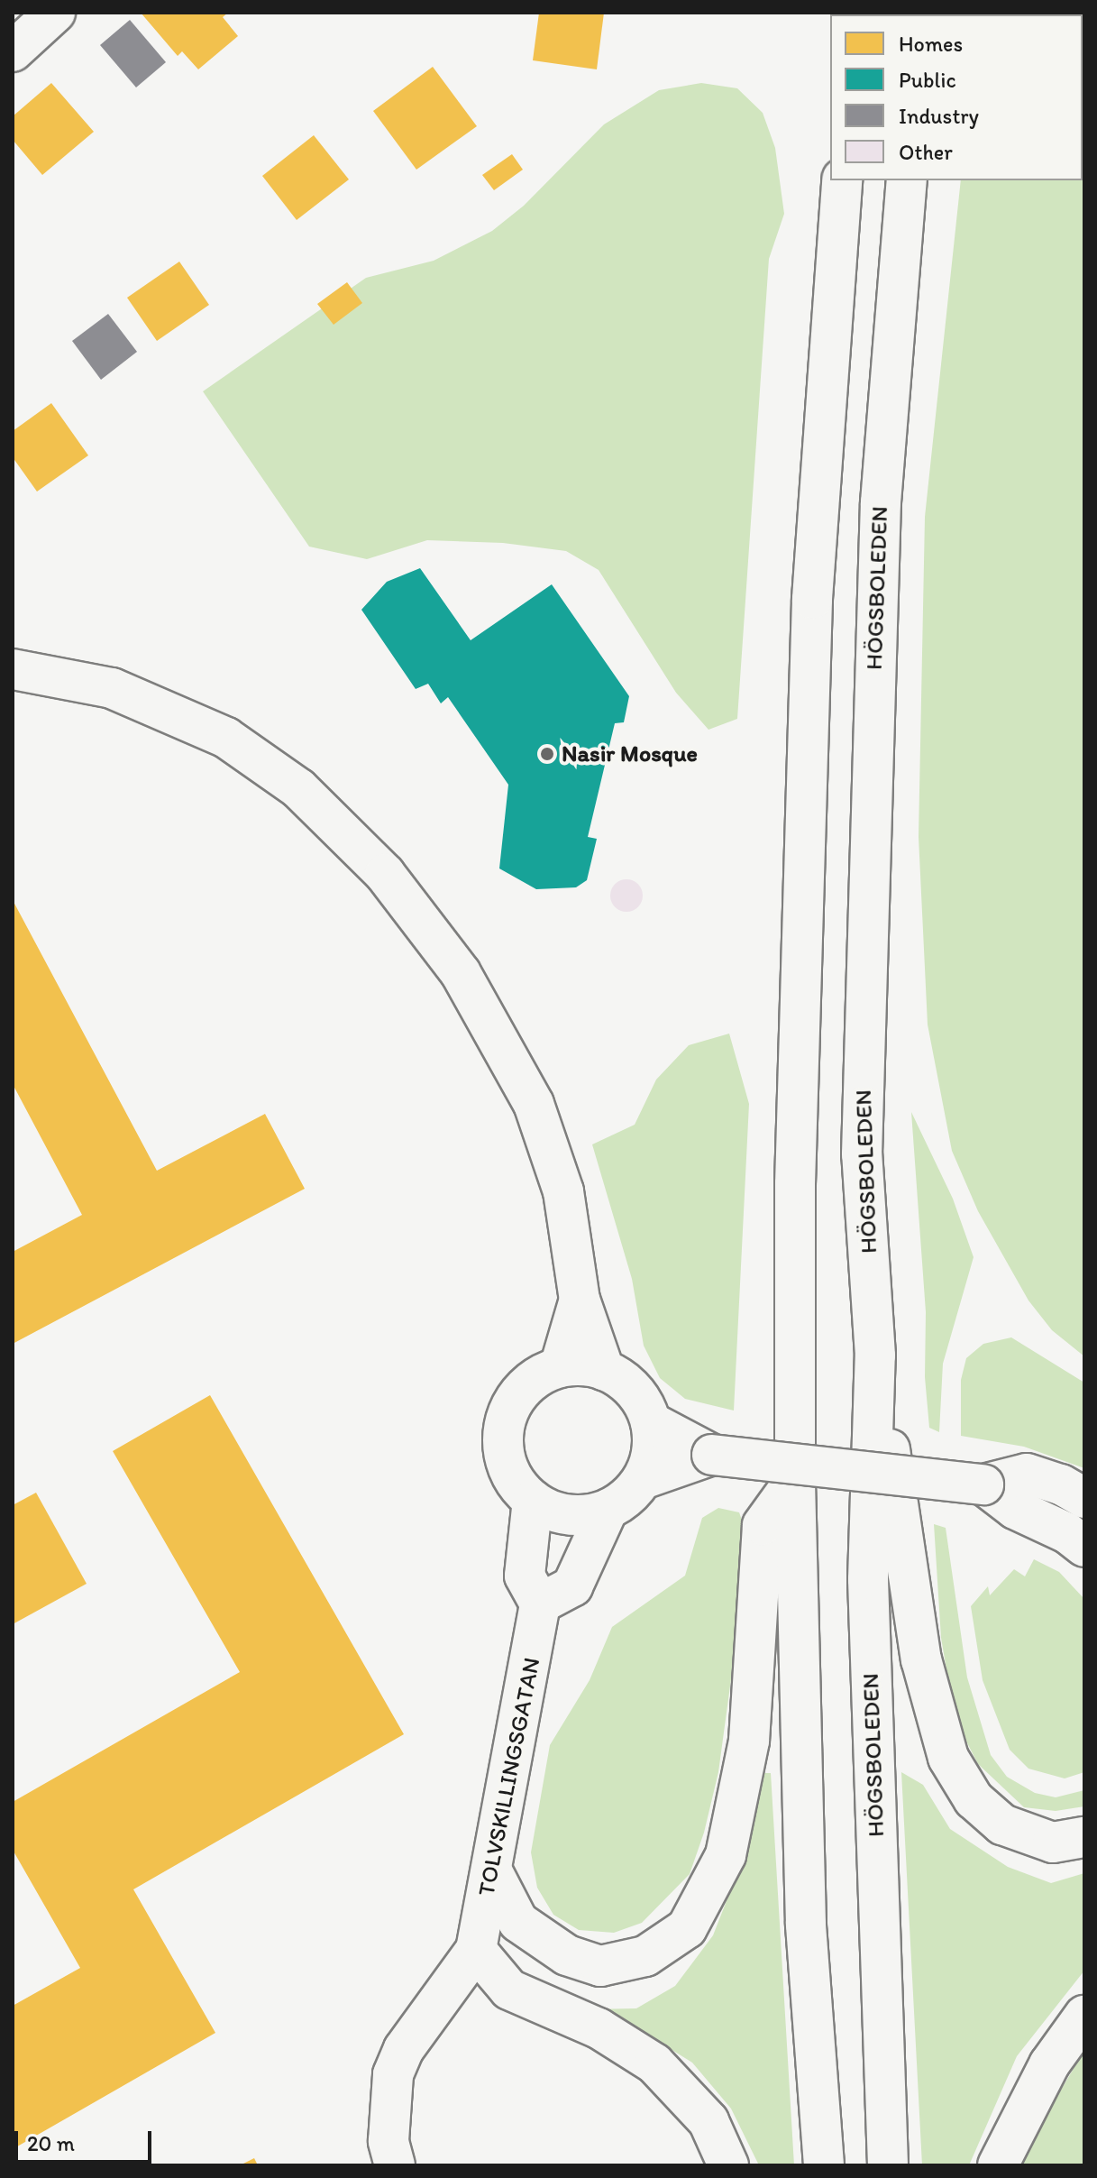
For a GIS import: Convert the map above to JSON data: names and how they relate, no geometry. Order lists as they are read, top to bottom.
{
  "streets": {
    "main road": ["HÖGSBOLEDEN", "TOLVSKILLINGSGATAN"]
  },
  "places": ["Nasir Mosque"],
  "legend": [
    "Homes",
    "Public",
    "Industry",
    "Other"
  ],
  "scale_bar": "20 m"
}
